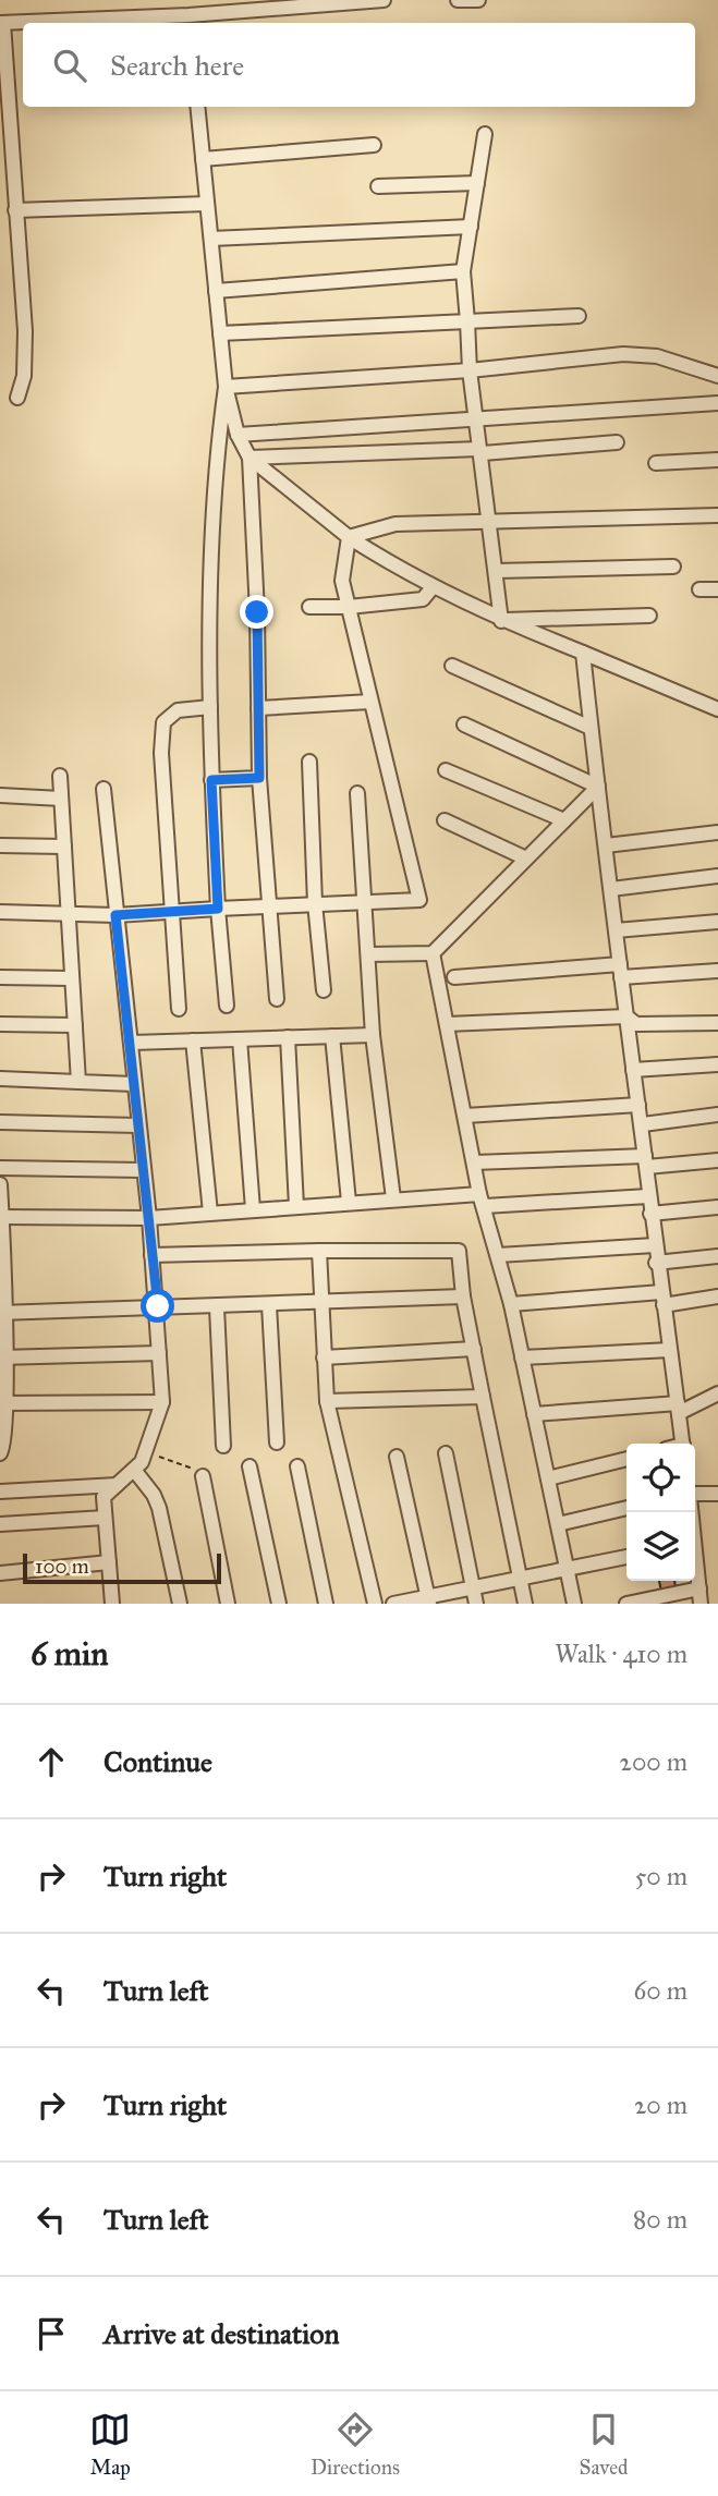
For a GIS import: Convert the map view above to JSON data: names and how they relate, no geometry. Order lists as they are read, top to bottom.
{
  "scale_bar": "100 m",
  "page": {
    "search": "Search here",
    "scale": "100 m",
    "heading": ["6 min", "Walk · 410 m"],
    "list": [
      ["Continue", "200 m"],
      ["Turn right", "50 m"],
      ["Turn left", "60 m"],
      ["Turn right", "20 m"],
      ["Turn left", "80 m"],
      "Arrive at destination"
    ],
    "nav": ["Map", "Directions", "Saved"]
  }
}
